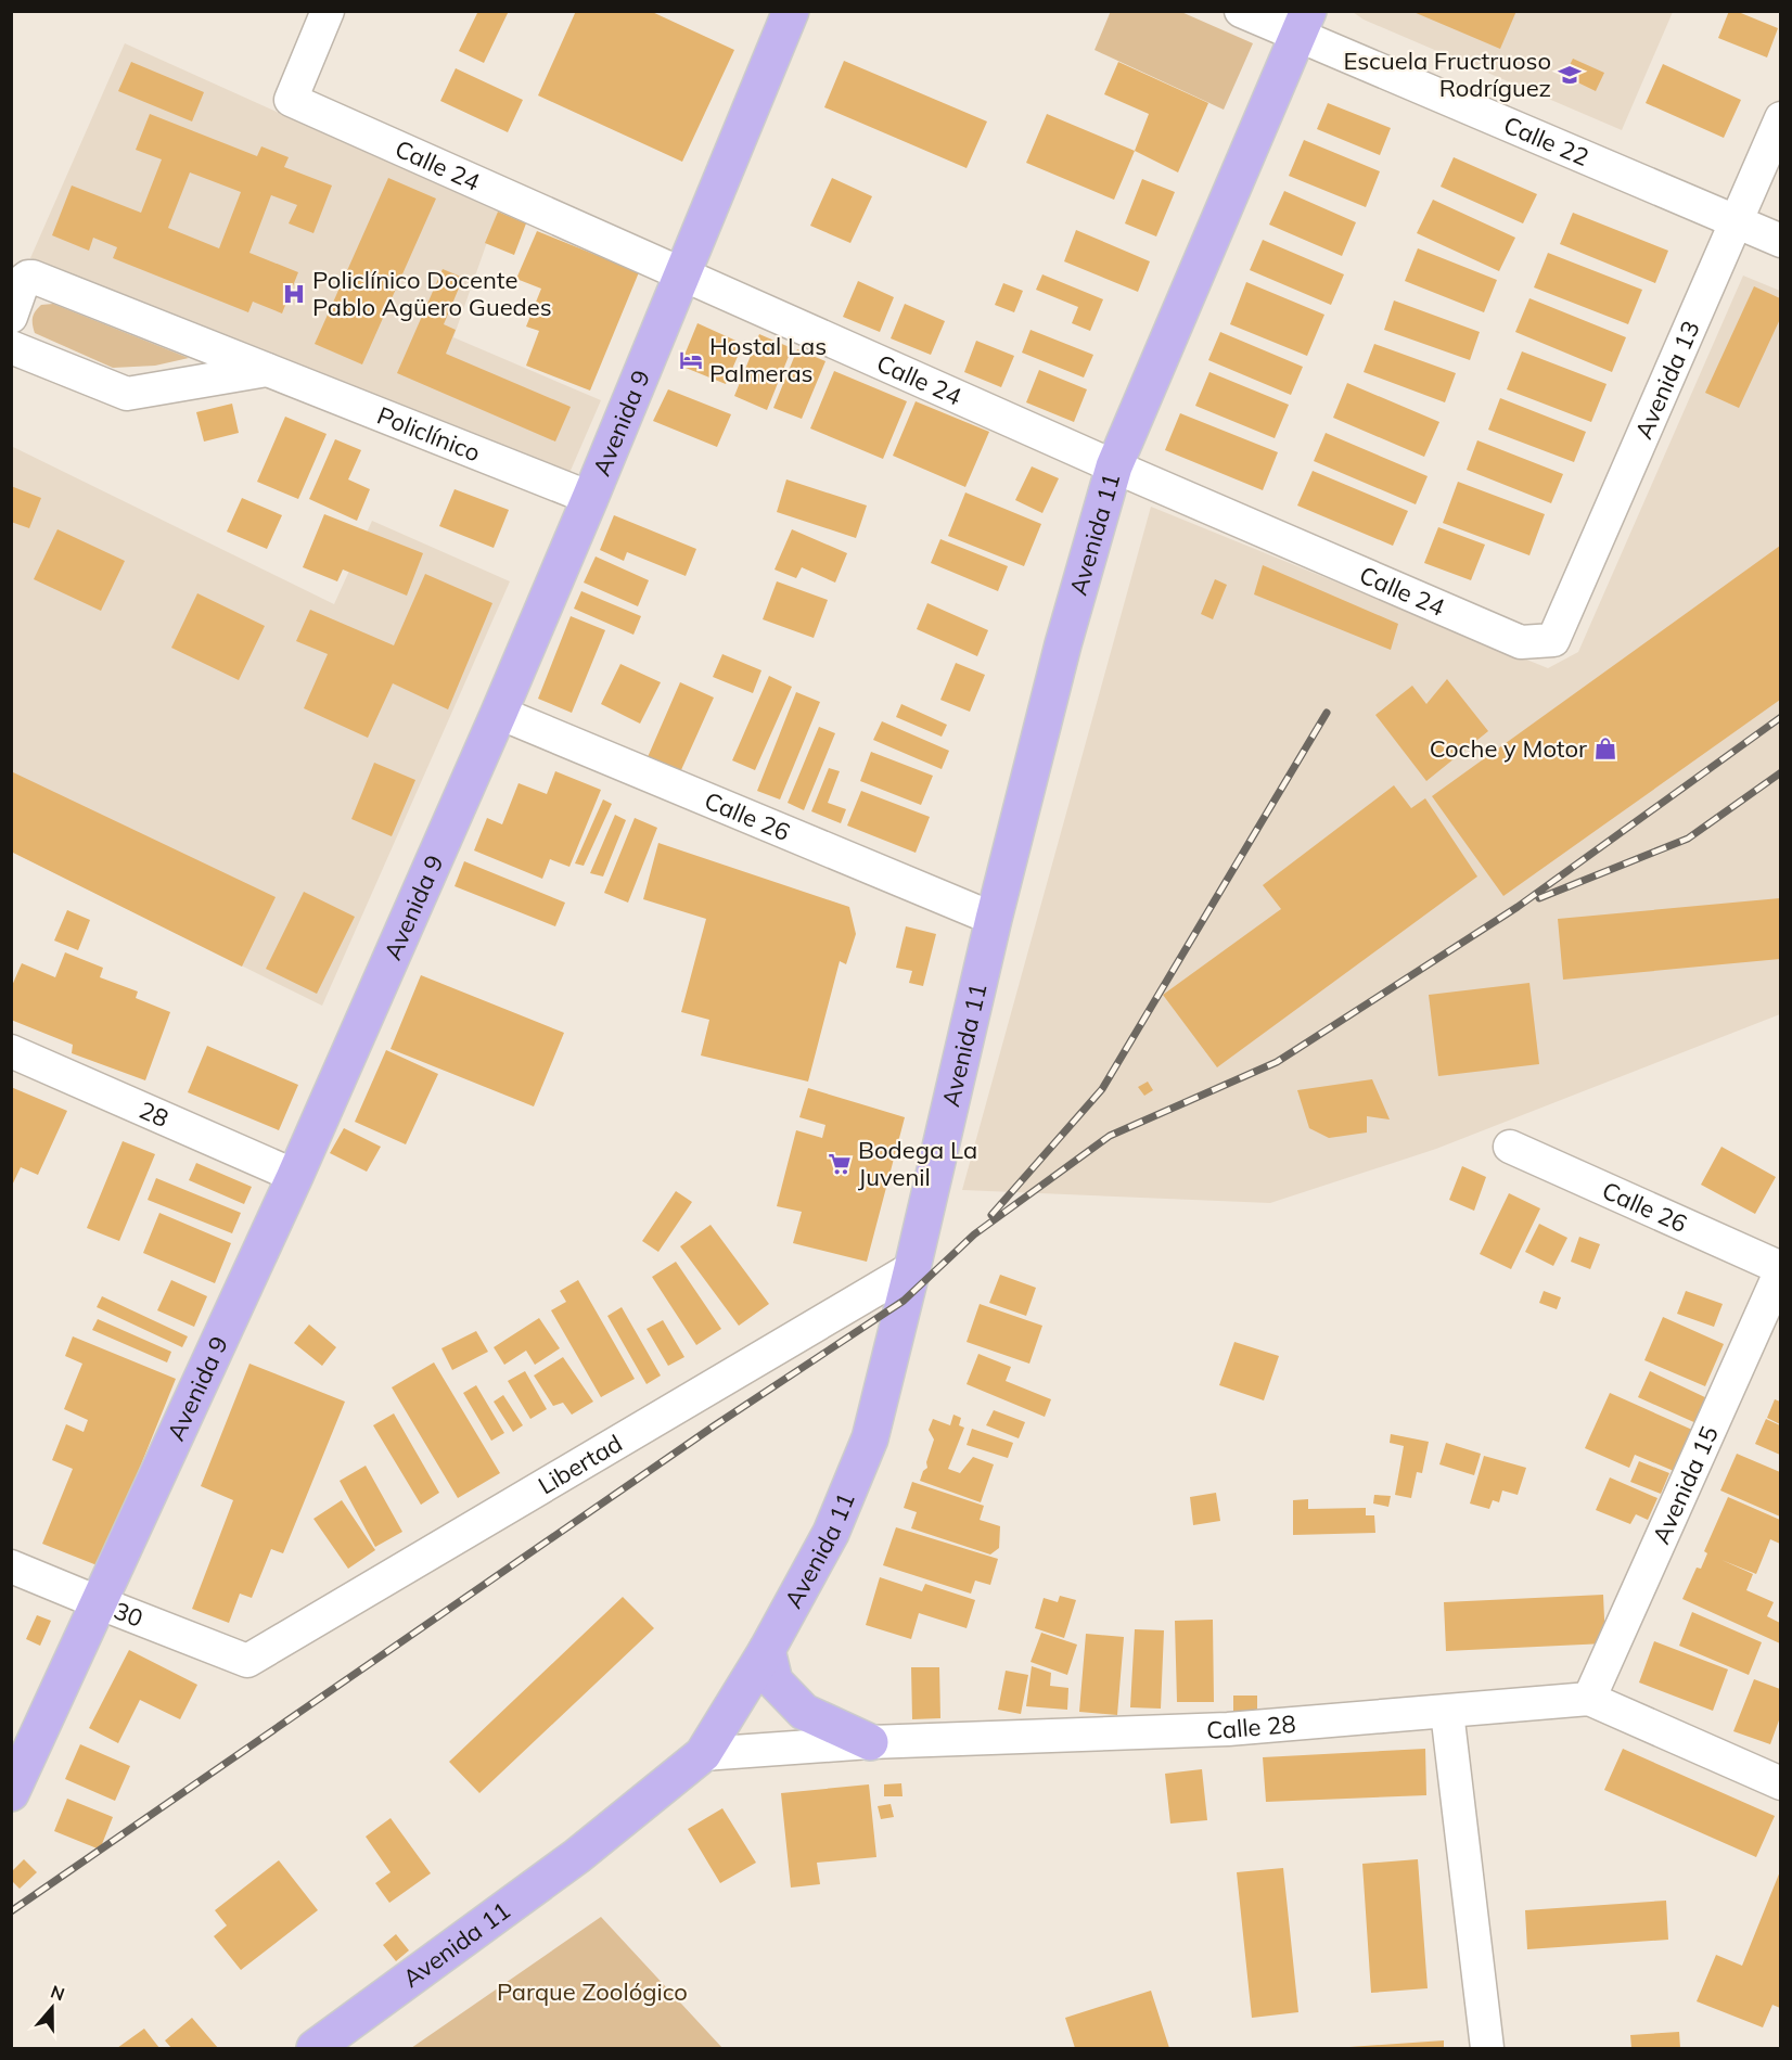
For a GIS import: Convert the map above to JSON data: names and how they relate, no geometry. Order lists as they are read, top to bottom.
{
  "streets": {
    "main road": ["Avenida 9", "Avenida 11"],
    "street": [
      "Calle 22",
      "Calle 24",
      "Avenida 13",
      "Policlínico",
      "Calle 26",
      "28",
      "Libertad",
      "Avenida 15",
      "30",
      "Calle 28"
    ]
  },
  "crossings": [
    ["Calle 22", "Avenida 13"],
    ["Calle 22", "Avenida 11"],
    ["Calle 24", "Avenida 13"],
    ["Calle 24", "Avenida 9"],
    ["Calle 24", "Avenida 11"],
    ["Avenida 9", "Policlínico"],
    ["Avenida 9", "Calle 26"],
    ["Avenida 9", "28"],
    ["Avenida 9", "30"],
    ["Avenida 11", "Calle 26"],
    ["Avenida 11", "Libertad"],
    ["Avenida 11", "Calle 28"],
    ["Calle 26", "Avenida 15"],
    ["Libertad", "30"],
    ["Avenida 15", "Calle 28"]
  ],
  "parks": ["Parque Zoológico"],
  "places": {
    "school or university": ["Escuela Fructruoso Rodríguez"],
    "hospital": ["Policlínico Docente Pablo Agüero Guedes"],
    "hotel": ["Hostal Las Palmeras"],
    "shop": ["Coche y Motor"],
    "supermarket": ["Bodega La Juvenil"]
  },
  "north": "top"
}
